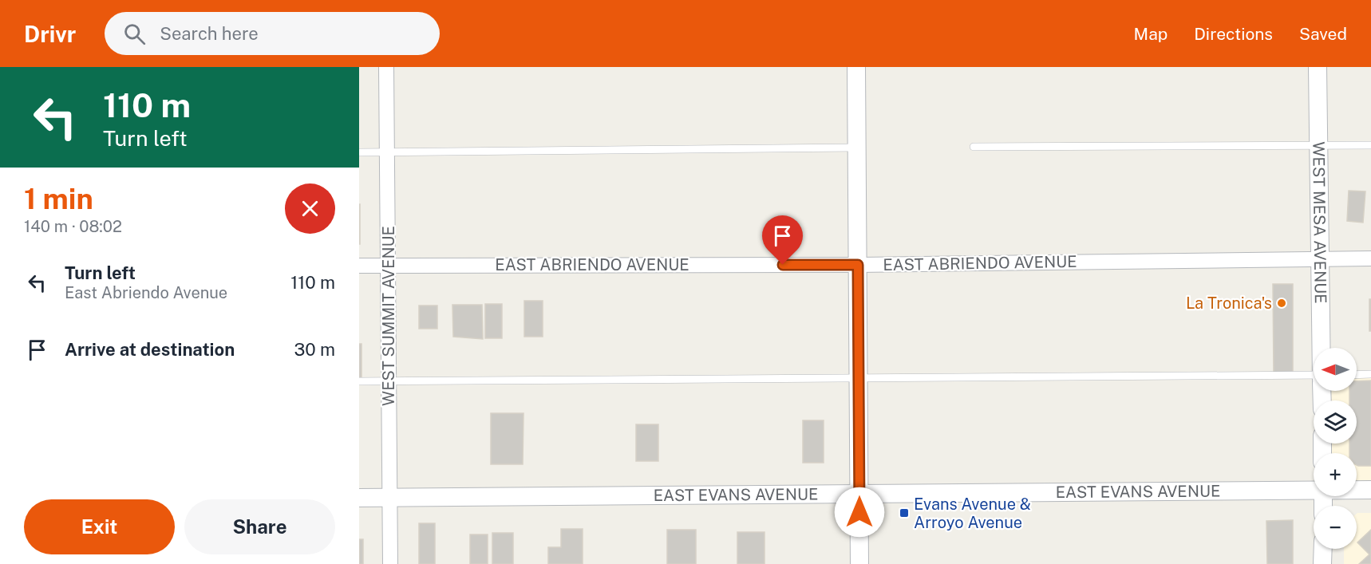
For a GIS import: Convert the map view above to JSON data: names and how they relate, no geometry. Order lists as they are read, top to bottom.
{
  "streets": {
    "street": [
      "WEST MESA AVENUE",
      "EAST ABRIENDO AVENUE",
      "WEST SUMMIT AVENUE",
      "EAST EVANS AVENUE"
    ]
  },
  "crossings": [
    ["WEST MESA AVENUE", "EAST ABRIENDO AVENUE"],
    ["EAST ABRIENDO AVENUE", "WEST SUMMIT AVENUE"],
    ["WEST SUMMIT AVENUE", "EAST EVANS AVENUE"]
  ],
  "places": {
    "other": ["La Tronica's"],
    "transit": ["Evans Avenue & Arroyo Avenue"]
  },
  "north": "left",
  "page": {
    "header": "Drivr",
    "search": "Search here",
    "nav": ["Map", "Directions", "Saved"],
    "turn": ["110 m", "Turn left"],
    "heading": ["1 min", "140 m · 08:02"],
    "list": [
      {
        "name": "Turn left",
        "note": "East Abriendo Avenue",
        "value": "110 m"
      },
      {
        "name": "Arrive at destination",
        "value": "30 m"
      }
    ],
    "map_buttons": ["+", "−"],
    "buttons": ["Exit", "Share"]
  }
}
